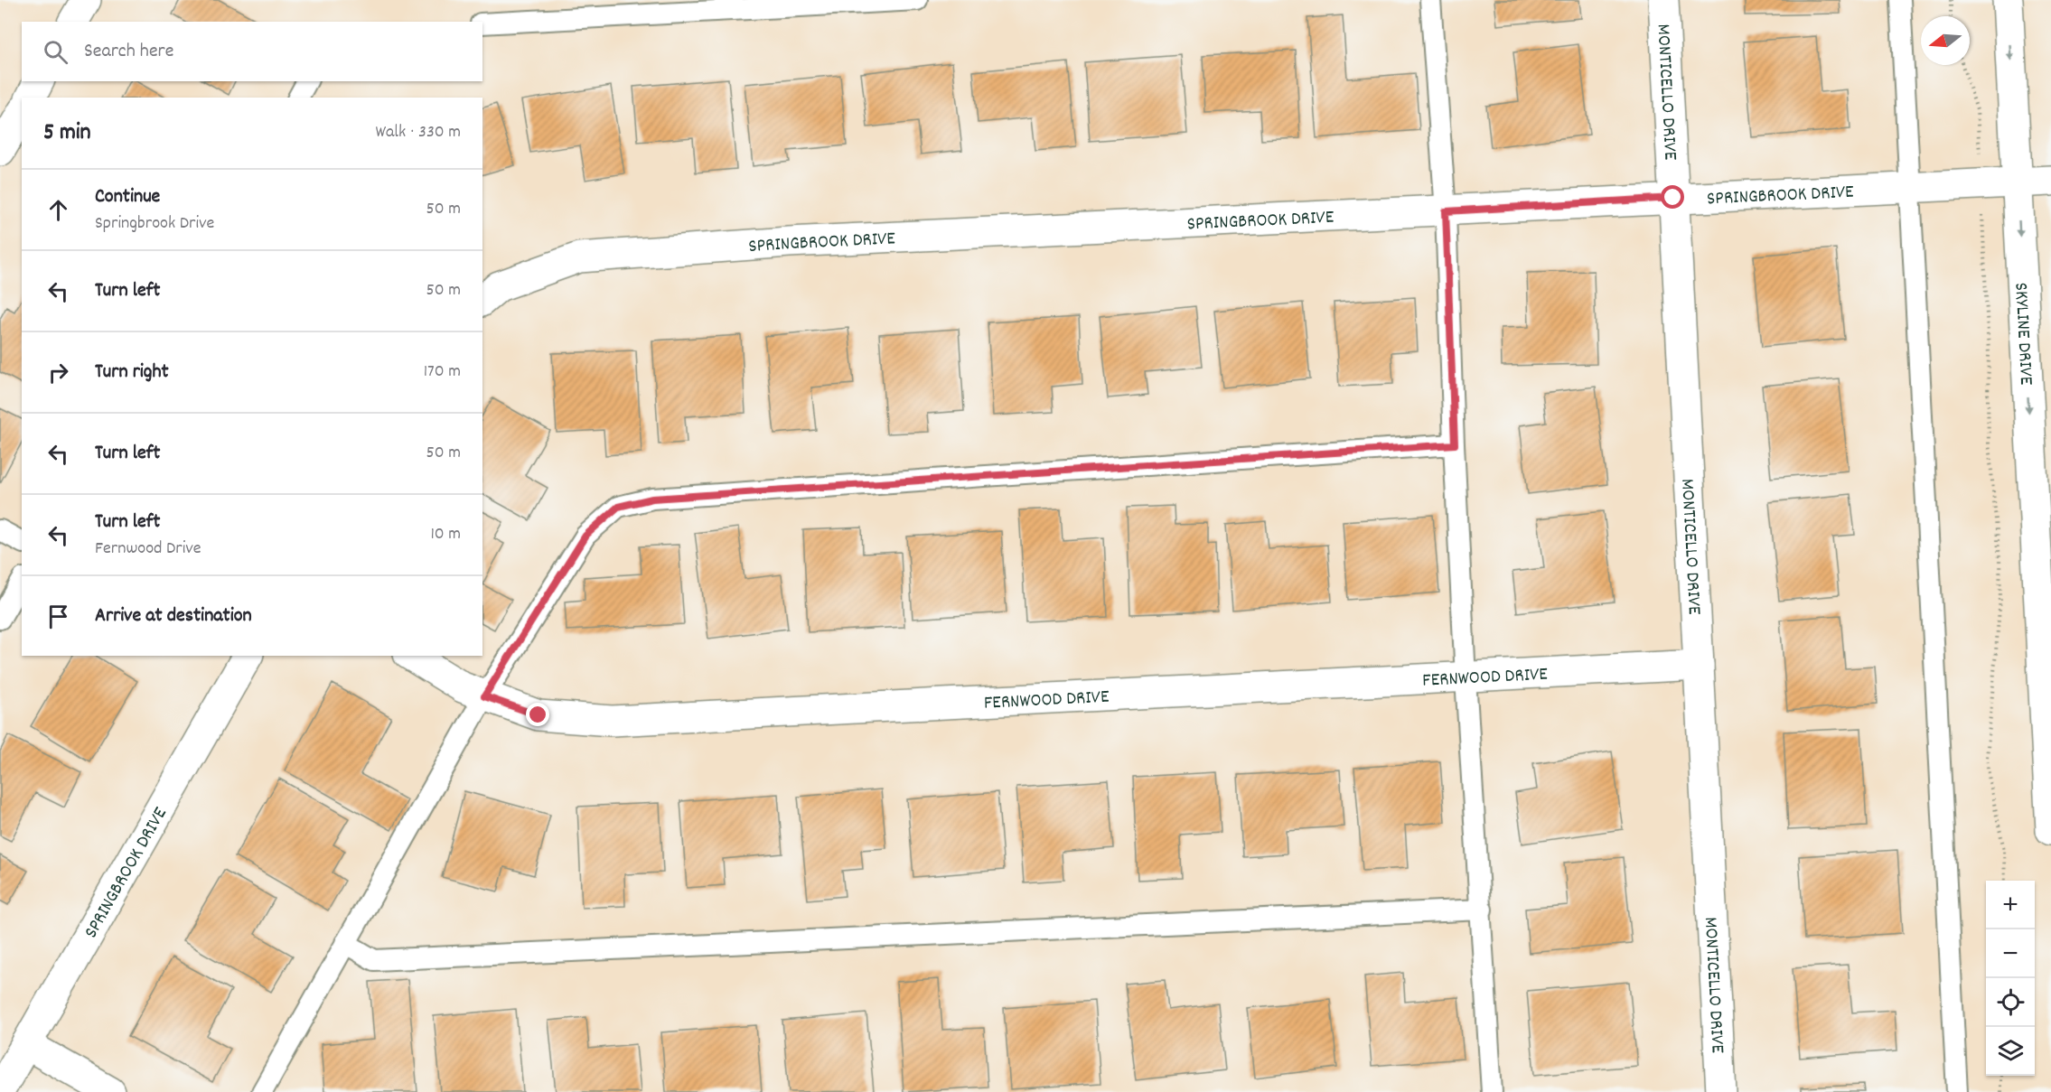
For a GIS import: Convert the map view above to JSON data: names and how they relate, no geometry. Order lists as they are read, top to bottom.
{
  "streets": {
    "street": [
      "MONTICELLO DRIVE",
      "SPRINGBROOK DRIVE",
      "SKYLINE DRIVE",
      "FERNWOOD DRIVE"
    ]
  },
  "crossings": [
    ["MONTICELLO DRIVE", "SPRINGBROOK DRIVE"],
    ["MONTICELLO DRIVE", "FERNWOOD DRIVE"],
    ["SPRINGBROOK DRIVE", "SKYLINE DRIVE"]
  ],
  "one_way": ["SKYLINE DRIVE"],
  "north": "left",
  "page": {
    "search": "Search here",
    "heading": ["5 min", "Walk · 330 m"],
    "list": [
      ["Continue", "Springbrook Drive", "50 m"],
      ["Turn left", "50 m"],
      ["Turn right", "170 m"],
      ["Turn left", "50 m"],
      ["Turn left", "Fernwood Drive", "10 m"],
      "Arrive at destination"
    ],
    "map_buttons": ["+", "−"]
  }
}
